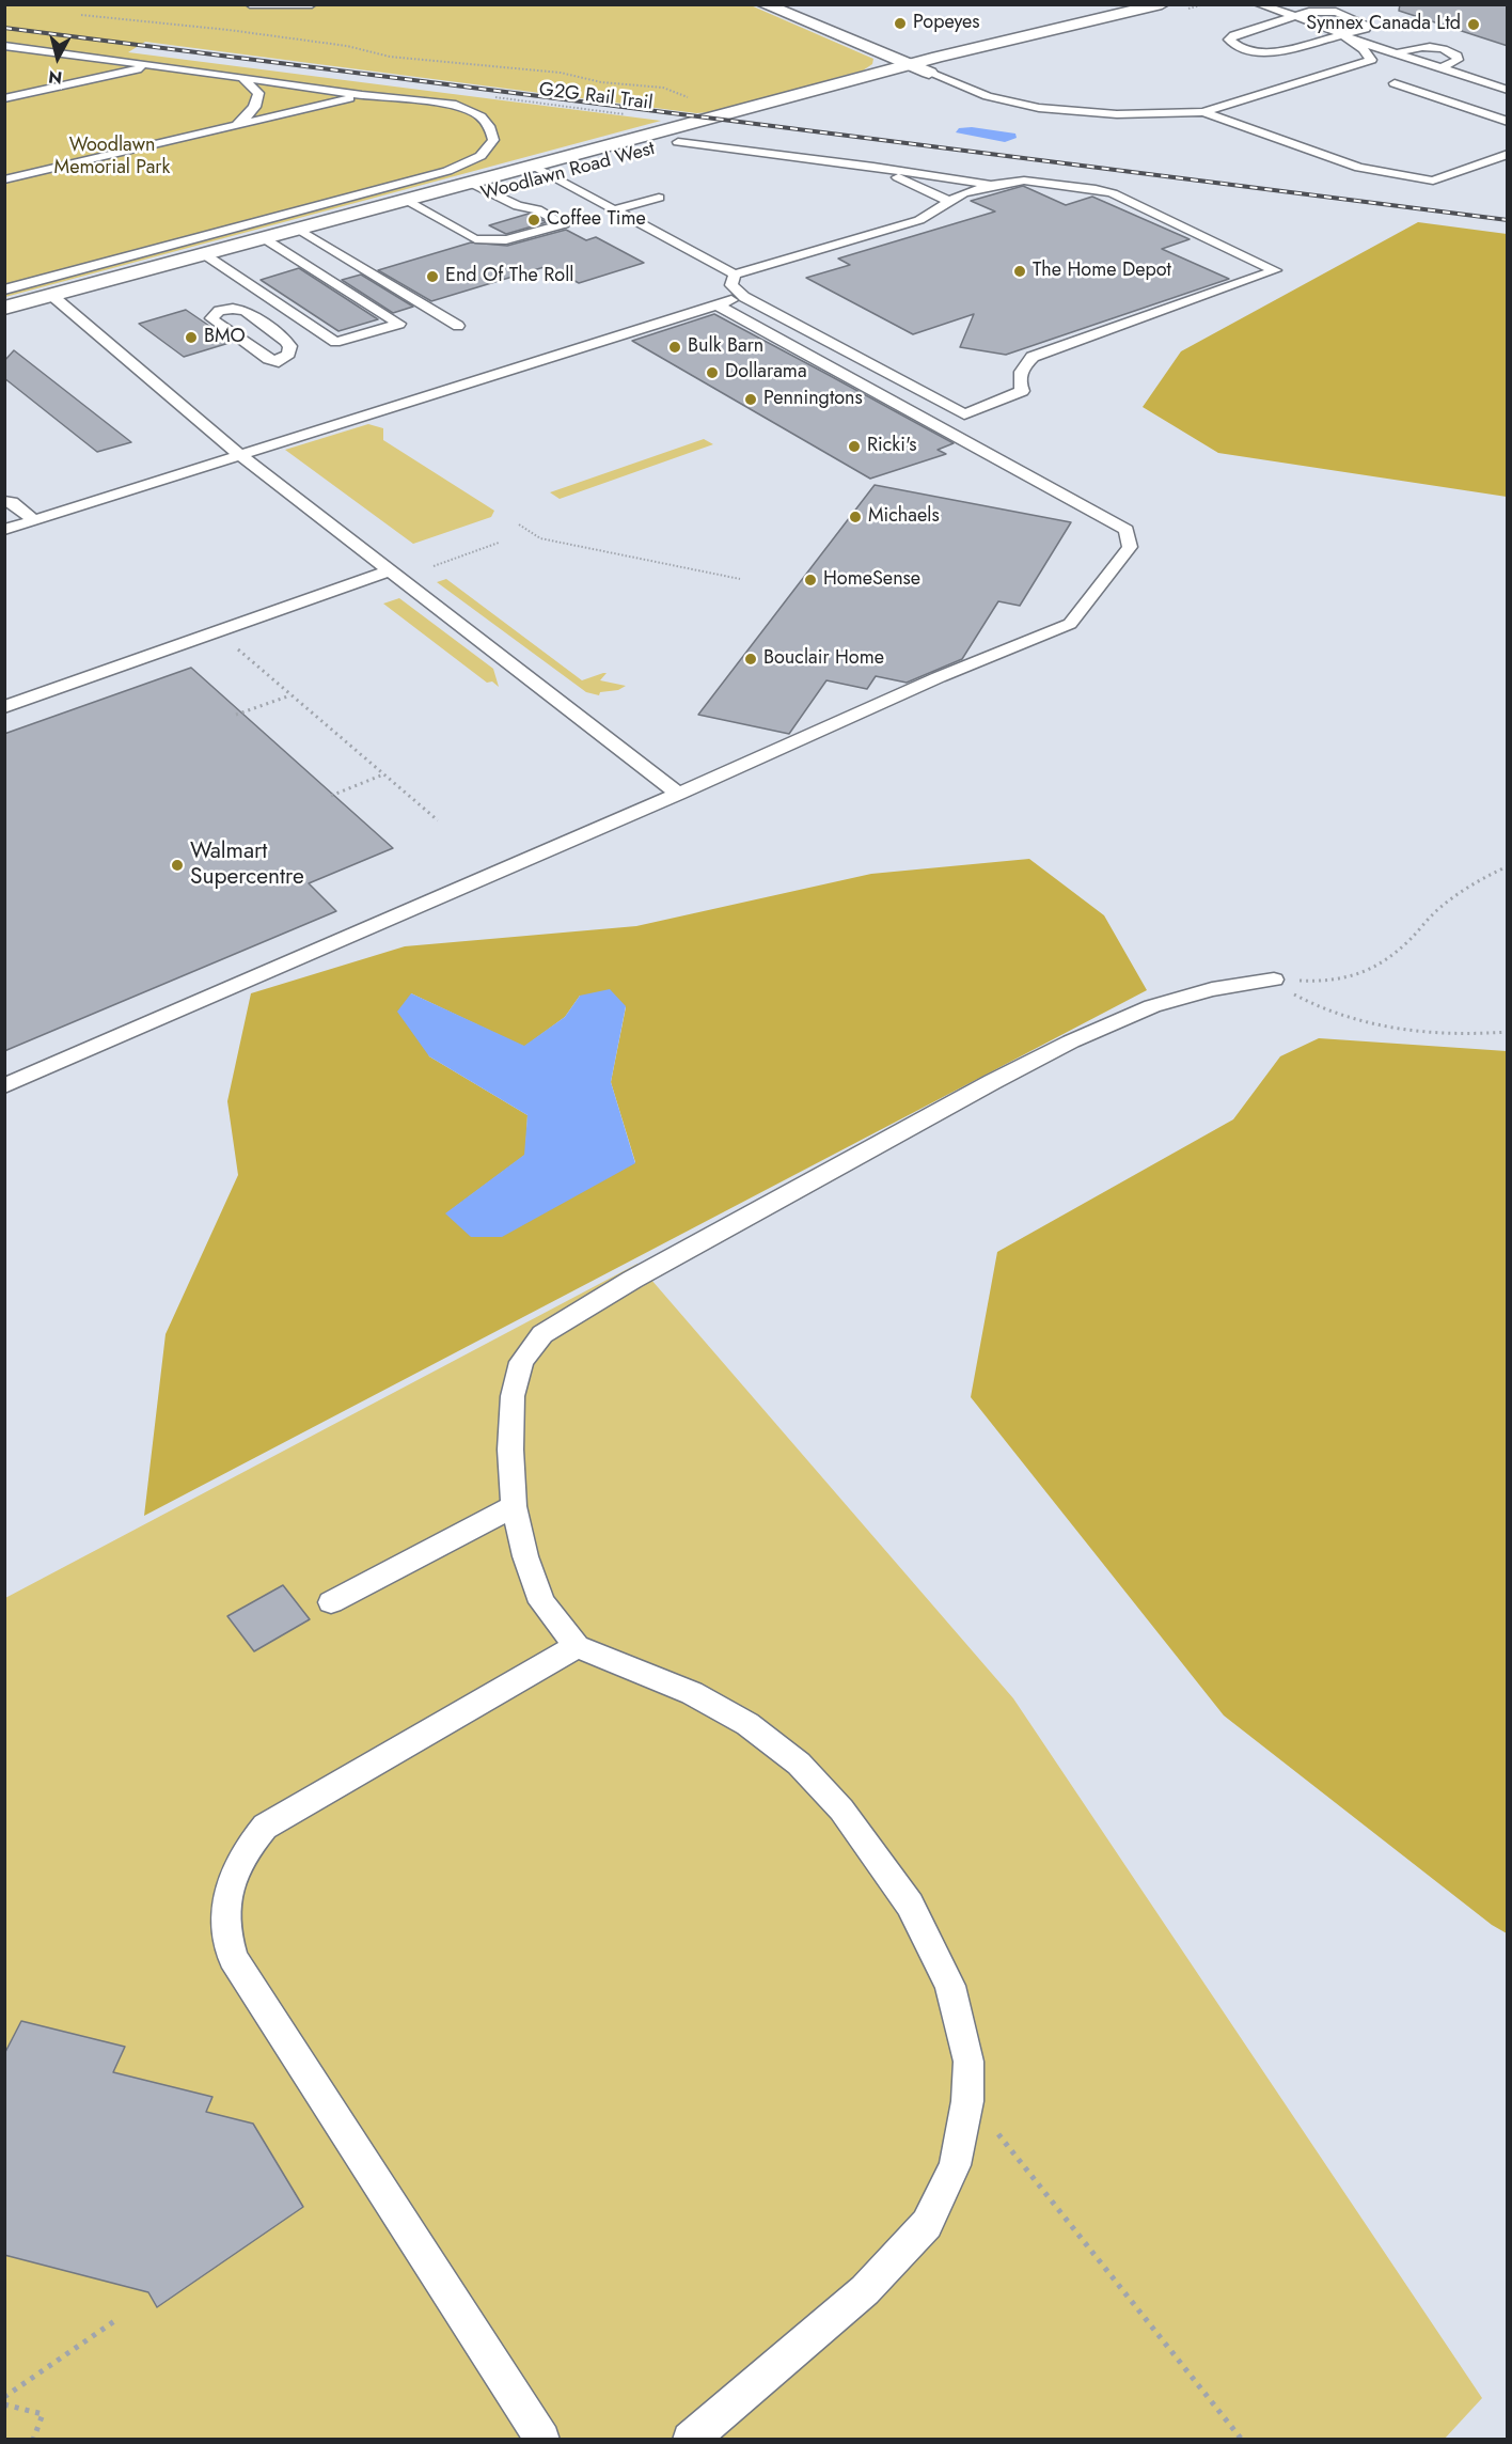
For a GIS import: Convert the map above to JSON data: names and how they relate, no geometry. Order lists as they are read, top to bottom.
{
  "streets": {
    "main road": ["Woodlawn Road West"],
    "path": ["G2G Rail Trail"]
  },
  "parks": ["Woodlawn Memorial Park"],
  "places": [
    "Popeyes",
    "Synnex Canada Ltd",
    "Coffee Time",
    "The Home Depot",
    "End Of The Roll",
    "BMO",
    "Bulk Barn",
    "Dollarama",
    "Penningtons",
    "Ricki's",
    "Michaels",
    "HomeSense",
    "Bouclair Home",
    "Walmart Supercentre"
  ],
  "north": "bottom"
}
